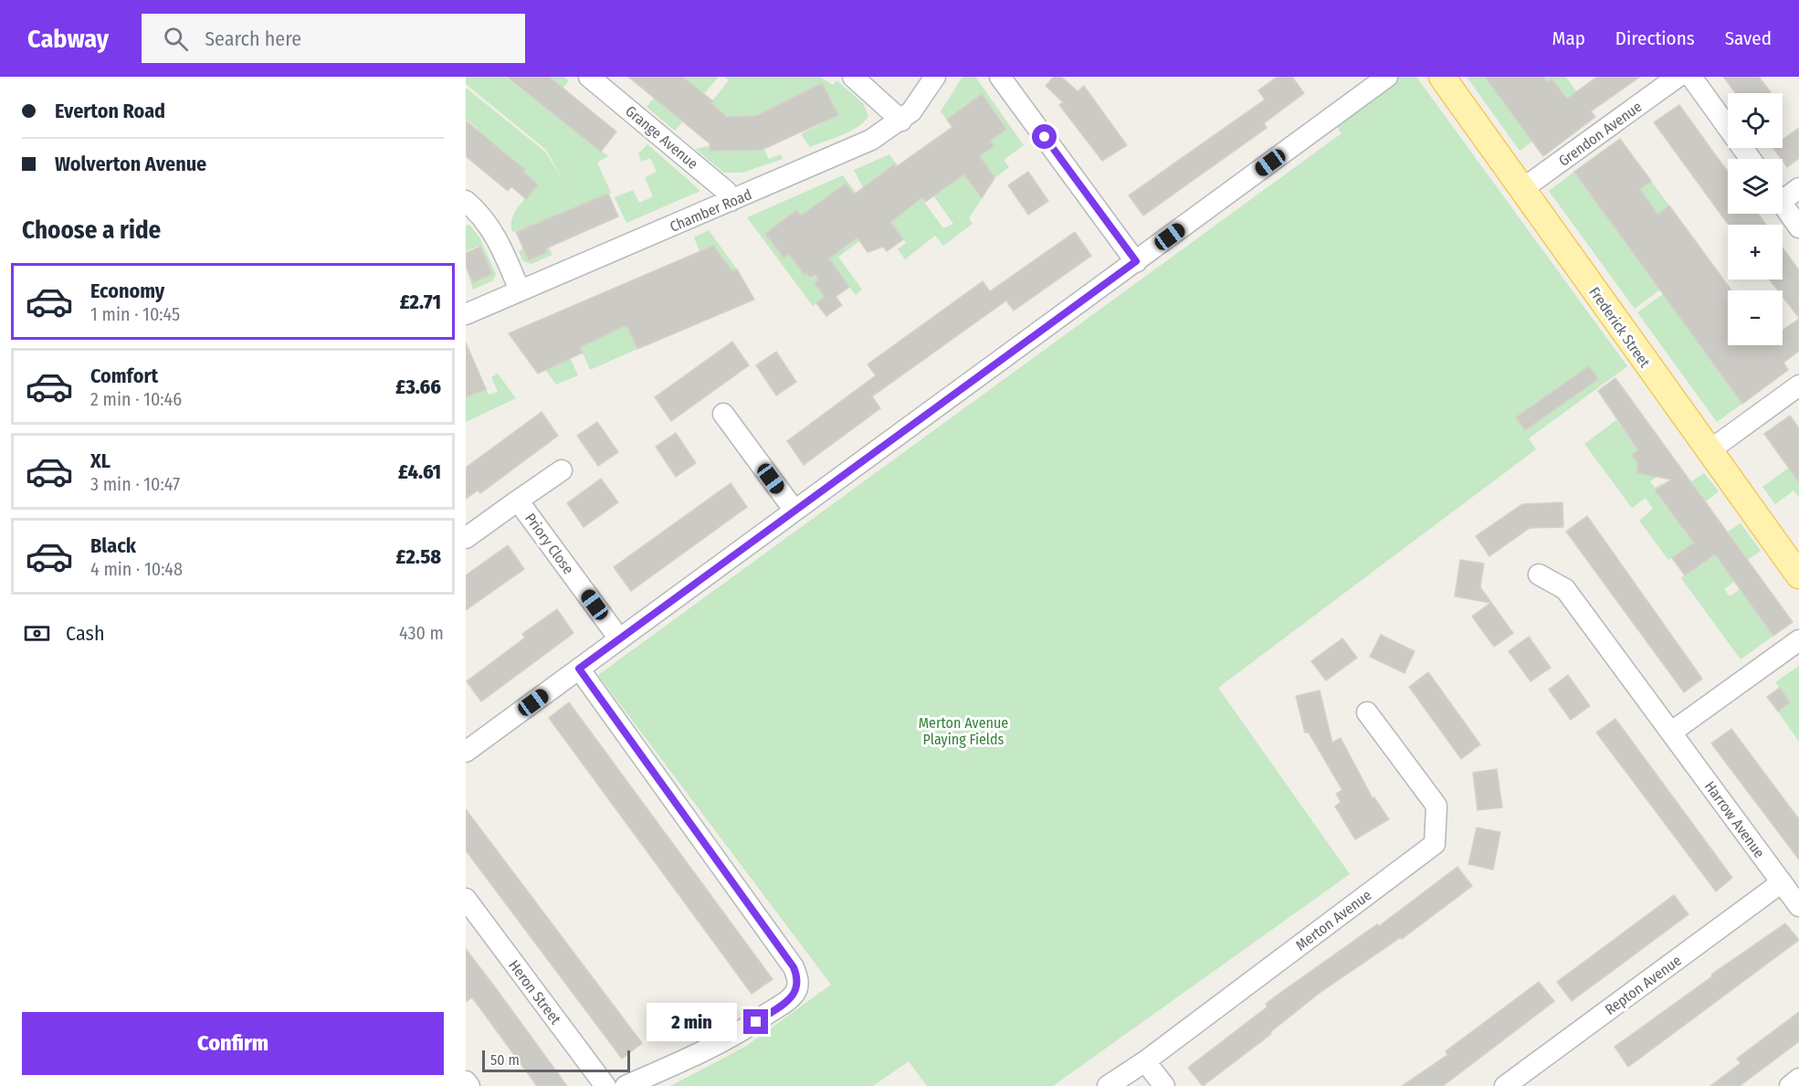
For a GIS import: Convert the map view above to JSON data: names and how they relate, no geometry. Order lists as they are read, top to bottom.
{
  "streets": {
    "main road": ["Frederick Street"],
    "street": [
      "Grendon Avenue",
      "Grange Avenue",
      "Chamber Road",
      "Priory Close",
      "Harrow Avenue",
      "Merton Avenue",
      "Repton Avenue",
      "Heron Street"
    ]
  },
  "crossings": [
    ["Grendon Avenue", "Frederick Street"],
    ["Grange Avenue", "Chamber Road"],
    ["Harrow Avenue", "Repton Avenue"]
  ],
  "parks": ["Merton Avenue Playing Fields"],
  "scale_bar": "50 m",
  "page": {
    "header": "Cabway",
    "search": "Search here",
    "nav": ["Map", "Directions", "Saved"],
    "banner": ["Everton Road", "Wolverton Avenue"],
    "map_buttons": ["+", "−"],
    "heading": "Choose a ride",
    "list": [
      {
        "name": "Economy",
        "note": "1 min · 10:45",
        "value": "£2.71"
      },
      {
        "name": "Comfort",
        "note": "2 min · 10:46",
        "value": "£3.66"
      },
      {
        "name": "XL",
        "note": "3 min · 10:47",
        "value": "£4.61"
      },
      {
        "name": "Black",
        "note": "4 min · 10:48",
        "value": "£2.58"
      }
    ],
    "pay": ["Cash", "430 m"],
    "buttons": "Confirm",
    "bubble": "2 min",
    "scale": "50 m"
  }
}
